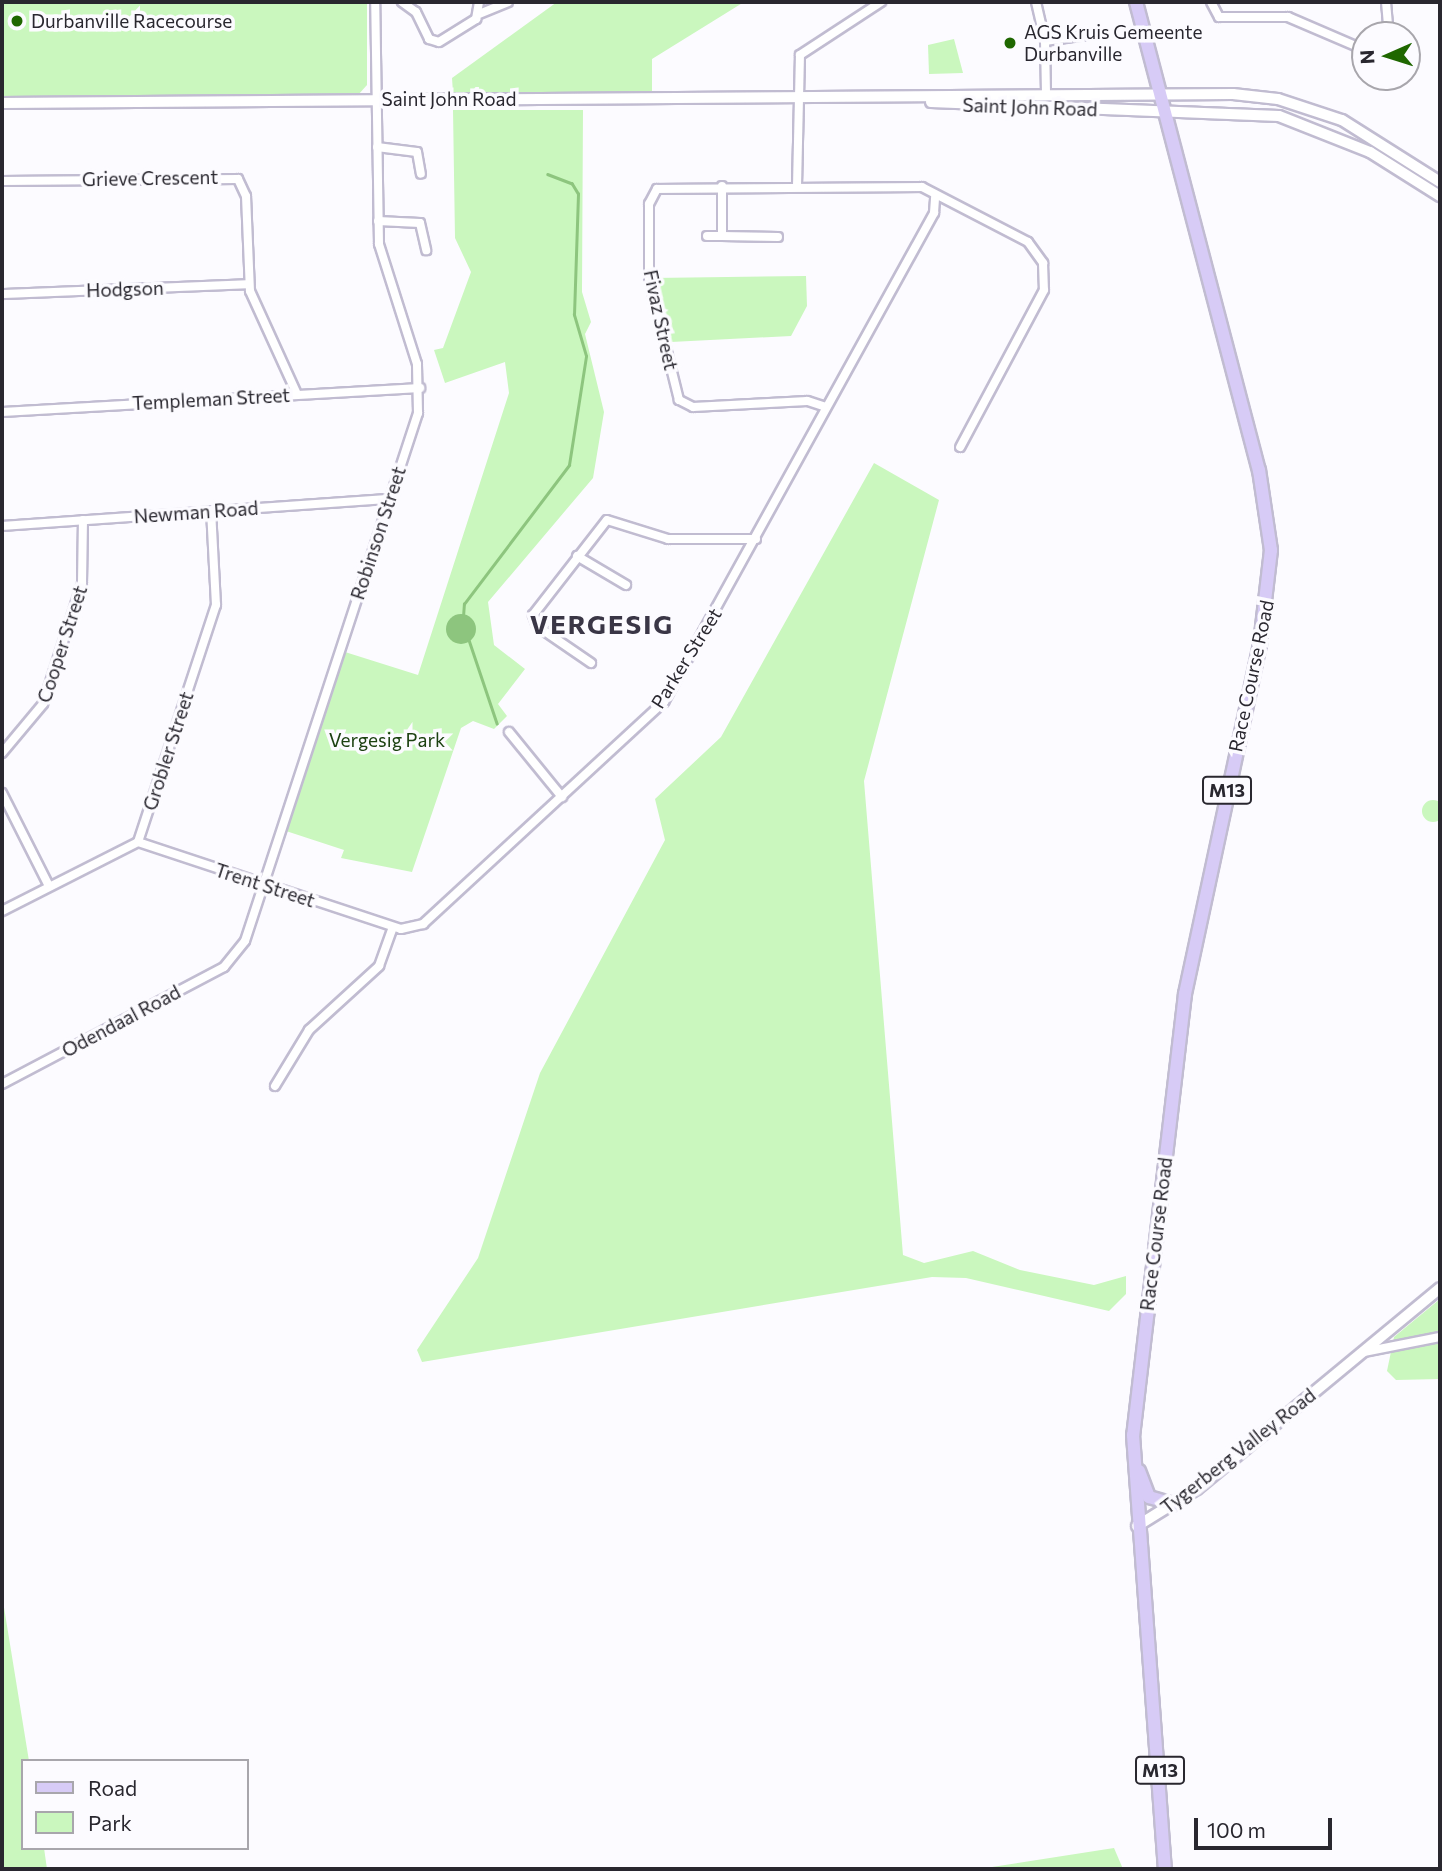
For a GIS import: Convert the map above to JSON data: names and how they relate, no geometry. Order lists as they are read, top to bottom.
{
  "streets": {
    "main road": [
      "Saint John Road",
      "Race Course Road",
      "M13",
      "Tygerberg Valley Road"
    ],
    "street": [
      "Grieve Crescent",
      "Hodgson",
      "Fivaz Street",
      "Templeman Street",
      "Newman Road",
      "Robinson Street",
      "Cooper Street",
      "Parker Street",
      "Grobler Street",
      "Trent Street",
      "Odendaal Road"
    ]
  },
  "crossings": [
    ["Saint John Road", "Race Course Road"],
    ["Grieve Crescent", "Hodgson"],
    ["Grieve Crescent", "Templeman Street"],
    ["Fivaz Street", "Parker Street"],
    ["Templeman Street", "Robinson Street"],
    ["Newman Road", "Robinson Street"],
    ["Newman Road", "Cooper Street"],
    ["Newman Road", "Grobler Street"],
    ["Robinson Street", "Trent Street"],
    ["Robinson Street", "Odendaal Road"],
    ["Parker Street", "Trent Street"],
    ["Race Course Road", "M13"],
    ["Race Course Road", "Tygerberg Valley Road"],
    ["Grobler Street", "Trent Street"],
    ["M13", "Tygerberg Valley Road"]
  ],
  "districts": ["VERGESIG"],
  "parks": ["Vergesig Park"],
  "places": ["Durbanville Racecourse", "AGS Kruis Gemeente Durbanville"],
  "legend": ["Road", "Park"],
  "scale_bar": "100 m",
  "north": "left"
}
